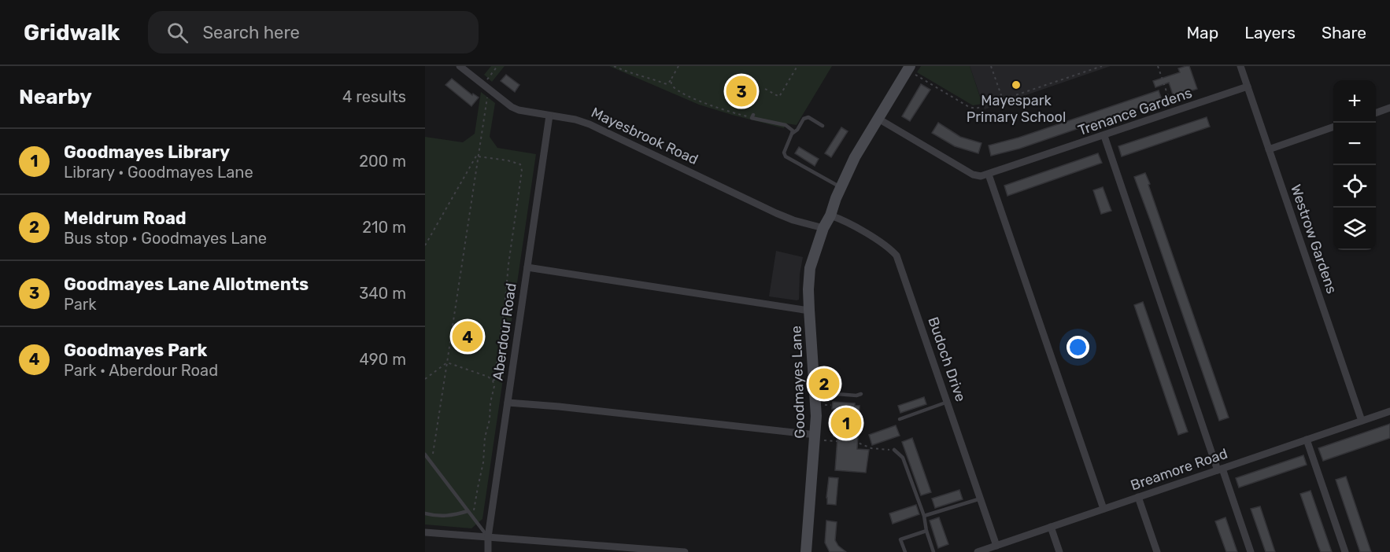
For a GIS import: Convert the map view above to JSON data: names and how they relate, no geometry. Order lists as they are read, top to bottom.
{
  "streets": {
    "main road": ["Goodmayes Lane"],
    "street": [
      "Trenance Gardens",
      "Mayesbrook Road",
      "Westrow Gardens",
      "Aberdour Road",
      "Budoch Drive",
      "Breamore Road"
    ]
  },
  "crossings": [
    ["Trenance Gardens", "Westrow Gardens"],
    ["Trenance Gardens", "Goodmayes Lane"],
    ["Mayesbrook Road", "Aberdour Road"],
    ["Mayesbrook Road", "Goodmayes Lane"],
    ["Westrow Gardens", "Breamore Road"],
    ["Budoch Drive", "Goodmayes Lane"],
    ["Budoch Drive", "Breamore Road"]
  ],
  "places": ["Mayespark Primary School"],
  "page": {
    "header": "Gridwalk",
    "search": "Search here",
    "nav": ["Map", "Layers", "Share"],
    "heading": ["Nearby", "4 results"],
    "pins": [
      "3",
      "4",
      "2",
      "1"
    ],
    "map_buttons": ["+", "−"],
    "list": [
      {
        "mark": "1",
        "name": "Goodmayes Library",
        "note": "Library · Goodmayes Lane",
        "value": "200 m"
      },
      {
        "mark": "2",
        "name": "Meldrum Road",
        "note": "Bus stop · Goodmayes Lane",
        "value": "210 m"
      },
      {
        "mark": "3",
        "name": "Goodmayes Lane Allotments",
        "note": "Park",
        "value": "340 m"
      },
      {
        "mark": "4",
        "name": "Goodmayes Park",
        "note": "Park · Aberdour Road",
        "value": "490 m"
      }
    ]
  }
}
